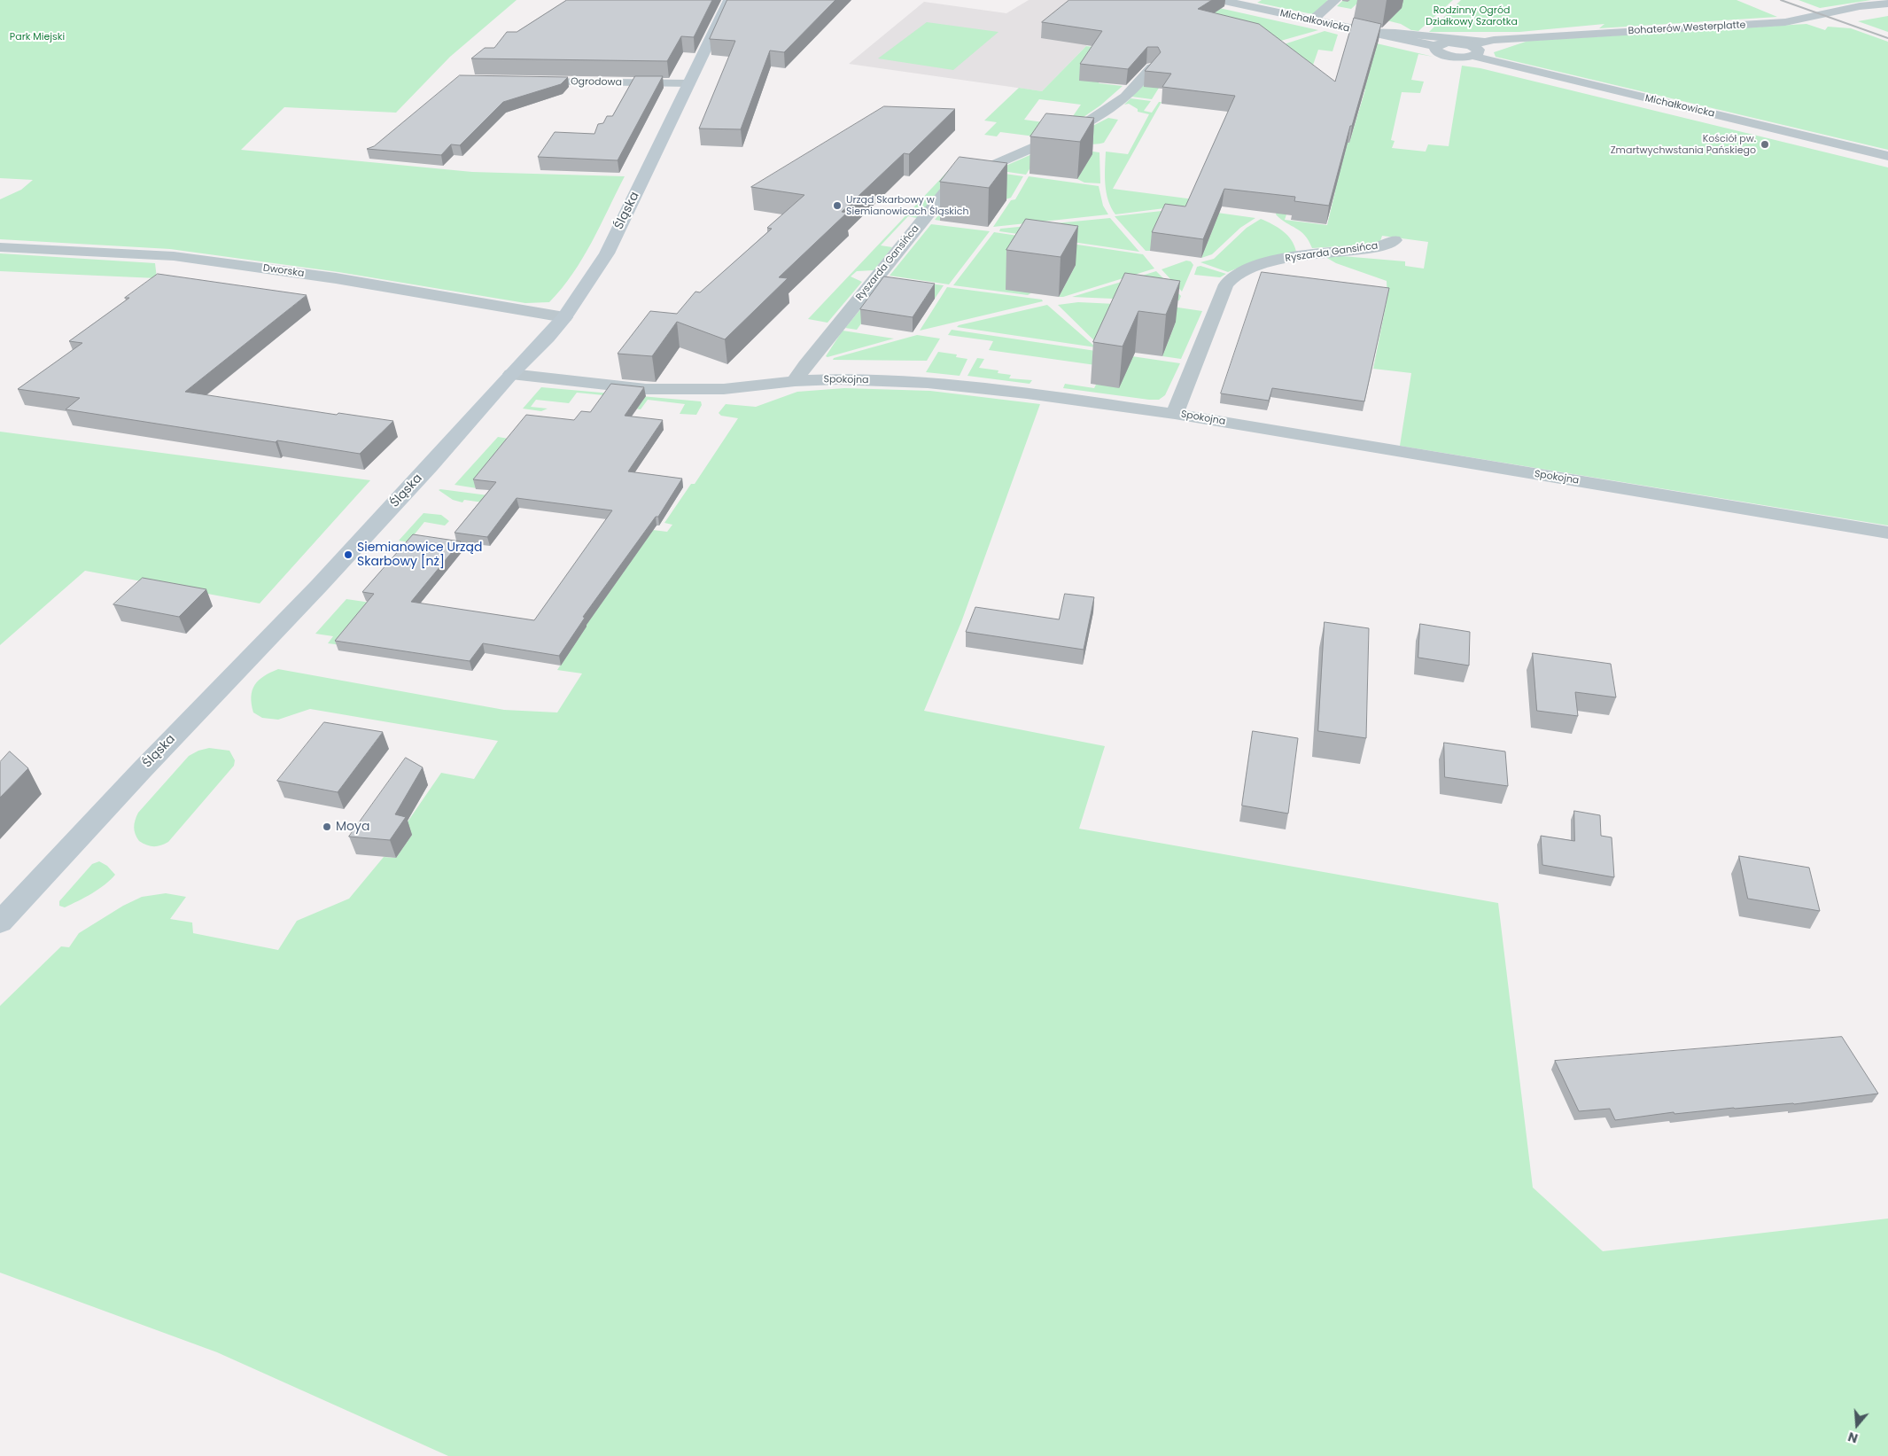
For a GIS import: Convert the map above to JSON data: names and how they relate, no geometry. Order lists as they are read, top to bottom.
{
  "streets": {
    "main road": ["Śląska"],
    "street": [
      "Michałkowicka",
      "Bohaterów Westerplatte",
      "Ogrodowa",
      "Ryszarda Gansińca",
      "Dworska",
      "Spokojna"
    ]
  },
  "crossings": [
    ["Michałkowicka", "Bohaterów Westerplatte"],
    ["Ogrodowa", "Śląska"],
    ["Śląska", "Dworska"],
    ["Śląska", "Spokojna"],
    ["Ryszarda Gansińca", "Spokojna"]
  ],
  "parks": ["Rodzinny Ogród Działkowy Szarotka", "Park Miejski"],
  "places": [
    "Kościół pw. Zmartwychwstania Pańskiego",
    "Urząd Skarbowy w Siemianowicach Śląskich",
    "Siemianowice Urząd Skarbowy [nż]",
    "Moya"
  ],
  "north": "bottom"
}
